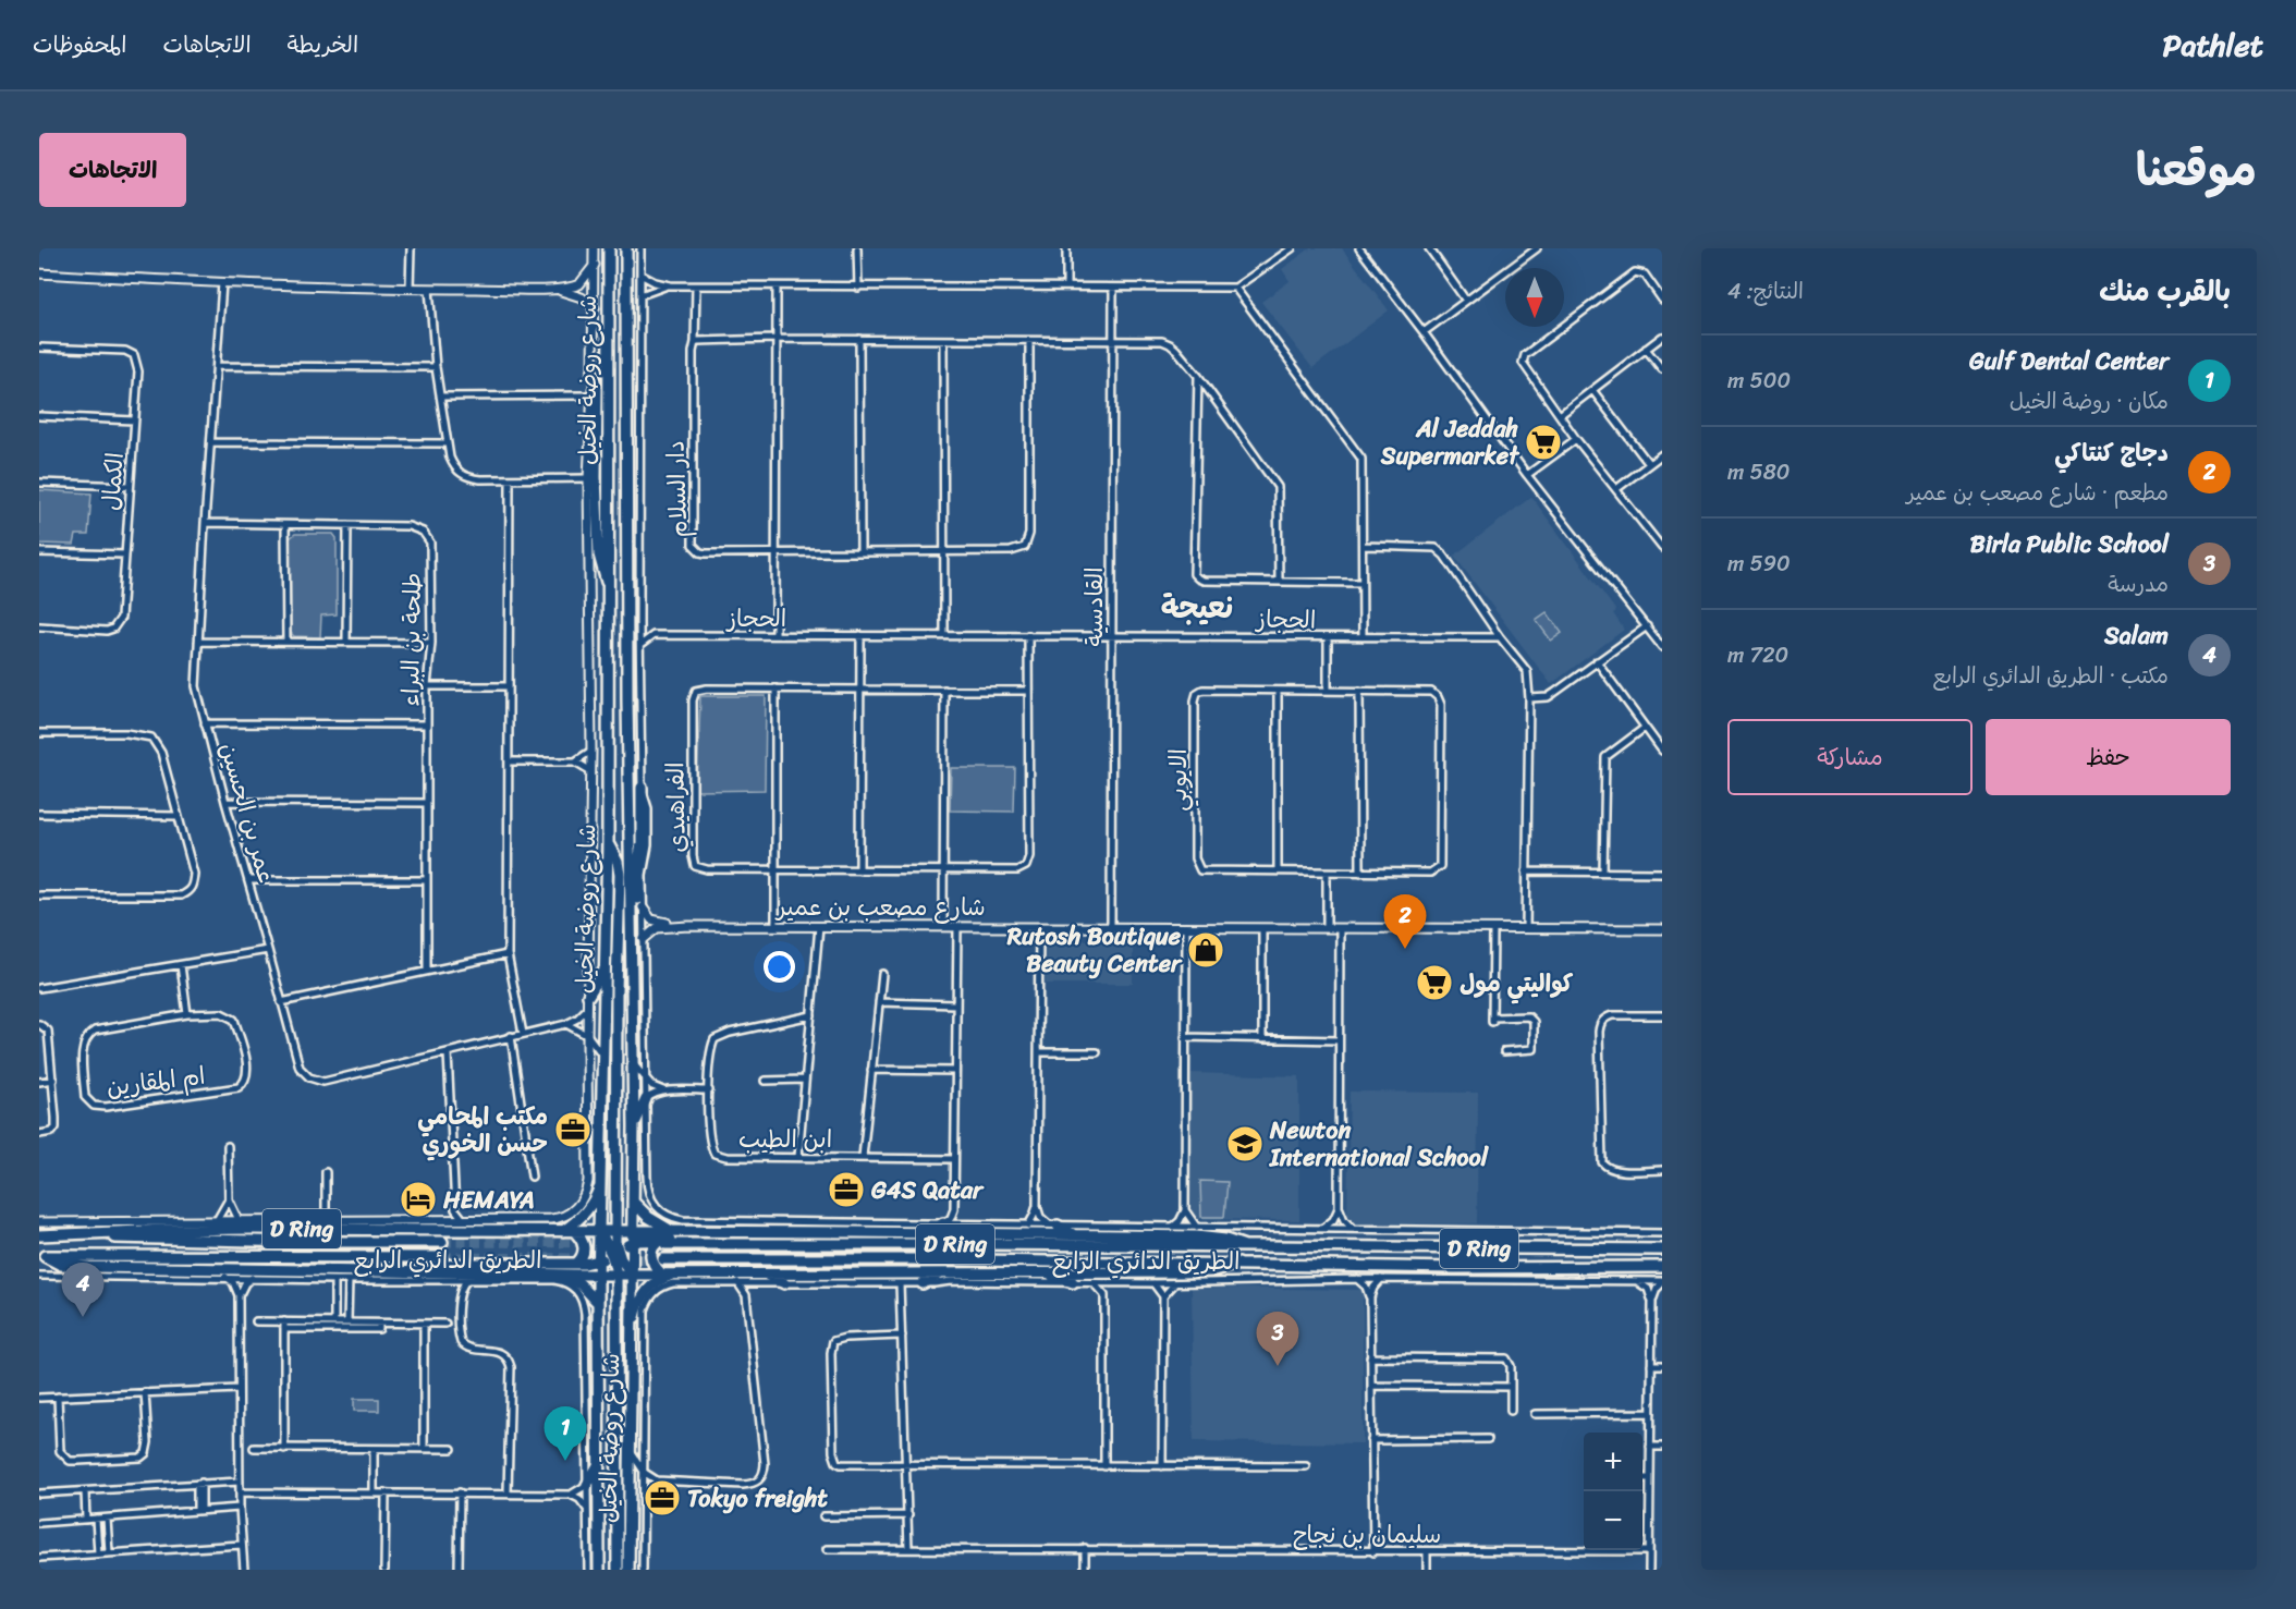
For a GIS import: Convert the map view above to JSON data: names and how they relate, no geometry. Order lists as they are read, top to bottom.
{
  "streets": {
    "main road": ["شارع روضة الخيل", "D Ring", "الطريق الدائري الرابع"],
    "street": [
      "الكمال",
      "دار السلام",
      "القادسية",
      "الحجاز",
      "طلحة بن البراء",
      "الايوبي",
      "الفراهيدي",
      "عمر بن الحسين",
      "شارع مصعب بن عمير",
      "ام المقارين",
      "ابن الطيب",
      "سليمان بن نجاح"
    ]
  },
  "crossings": [
    ["شارع روضة الخيل", "عمر بن الحسين"],
    ["شارع روضة الخيل", "D Ring"],
    ["شارع روضة الخيل", "الطريق الدائري الرابع"],
    ["القادسية", "الحجاز"],
    ["القادسية", "شارع مصعب بن عمير"],
    ["الحجاز", "الفراهيدي"],
    ["طلحة بن البراء", "عمر بن الحسين"],
    ["D Ring", "الطريق الدائري الرابع"]
  ],
  "districts": ["نعيجة"],
  "places": {
    "supermarket": ["Al Jeddah Supermarket", "كواليتي مول"],
    "shop": ["Rutosh Boutique Beauty Center"],
    "office": ["مكتب المحامي حسن الخوري", "G4S Qatar", "Tokyo freight"],
    "school or university": ["Newton International School"],
    "hotel": ["HEMAYA"]
  },
  "north": "bottom",
  "page": {
    "header": "Pathlet",
    "nav": ["الخريطة", "الاتجاهات", "المحفوظات"],
    "title": "موقعنا",
    "buttons": [
      "الاتجاهات",
      ["حفظ", "مشاركة"]
    ],
    "heading": ["بالقرب منك", "النتائج: 4"],
    "list": [
      {
        "mark": "1",
        "name": "Gulf Dental Center",
        "note": "مكان · روضة الخيل",
        "value": "500 m"
      },
      {
        "mark": "2",
        "name": "دجاج كنتاكي",
        "note": "مطعم · شارع مصعب بن عمير",
        "value": "580 m"
      },
      {
        "mark": "3",
        "name": "Birla Public School",
        "note": "مدرسة",
        "value": "590 m"
      },
      {
        "mark": "4",
        "name": "Salam",
        "note": "مكتب · الطريق الدائري الرابع",
        "value": "720 m"
      }
    ],
    "pins": [
      "2",
      "4",
      "3",
      "1"
    ],
    "map_buttons": ["+", "−"]
  }
}
